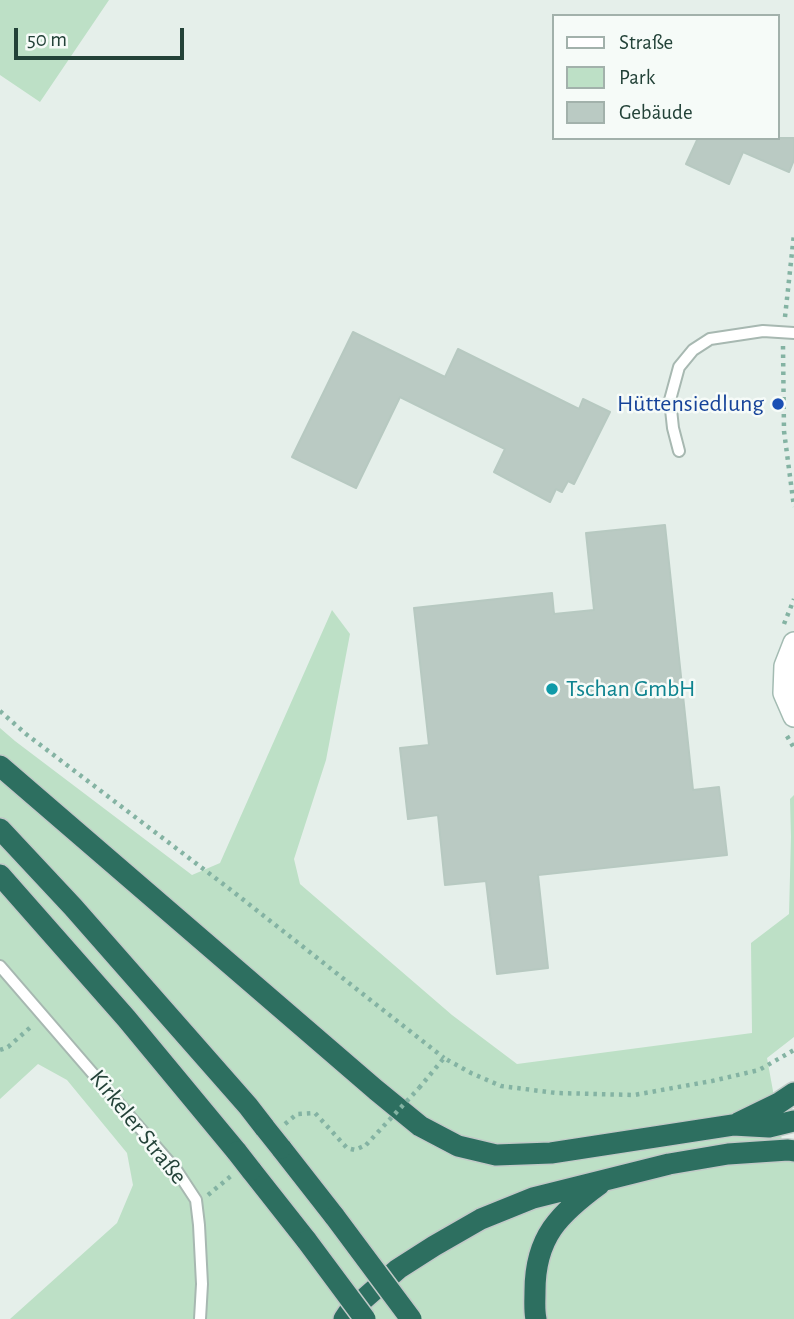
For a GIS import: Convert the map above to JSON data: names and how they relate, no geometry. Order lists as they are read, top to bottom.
{
  "streets": {
    "lane": ["Kirkeler Straße"]
  },
  "places": ["Hüttensiedlung", "Tschan GmbH"],
  "legend": ["Straße", "Park", "Gebäude"],
  "scale_bar": "50 m"
}
